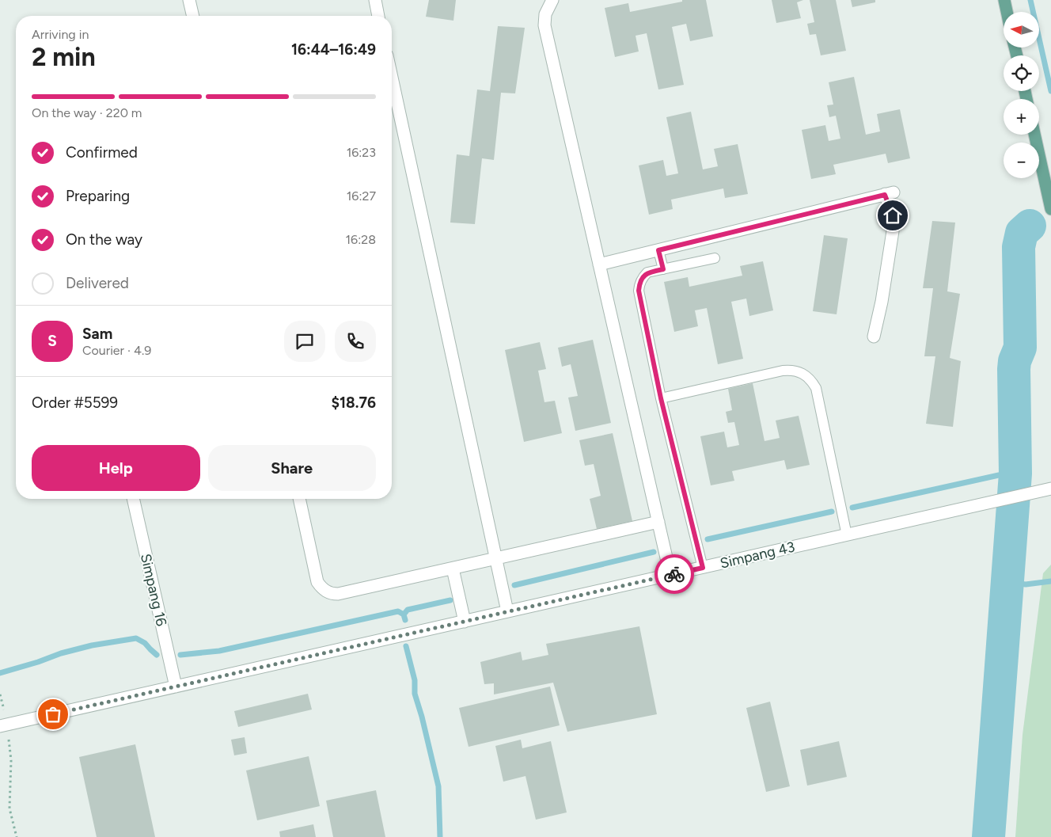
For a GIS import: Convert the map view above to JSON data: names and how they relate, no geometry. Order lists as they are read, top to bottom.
{
  "streets": {
    "street": ["Simpang 43", "Simpang 16"]
  },
  "crossings": [
    ["Simpang 43", "Simpang 16"]
  ],
  "north": "left",
  "page": {
    "map_buttons": ["+", "−"],
    "heading": ["2 min", "Arriving in", "16:44–16:49"],
    "panel": [
      "Sam",
      "Courier · 4.9",
      "Order #5599",
      "$18.76"
    ],
    "bar": "On the way · 220 m",
    "list": [
      ["Confirmed", "16:23"],
      ["Preparing", "16:27"],
      ["On the way", "16:28"],
      "Delivered"
    ],
    "round": "S",
    "buttons": ["Help", "Share"]
  }
}
